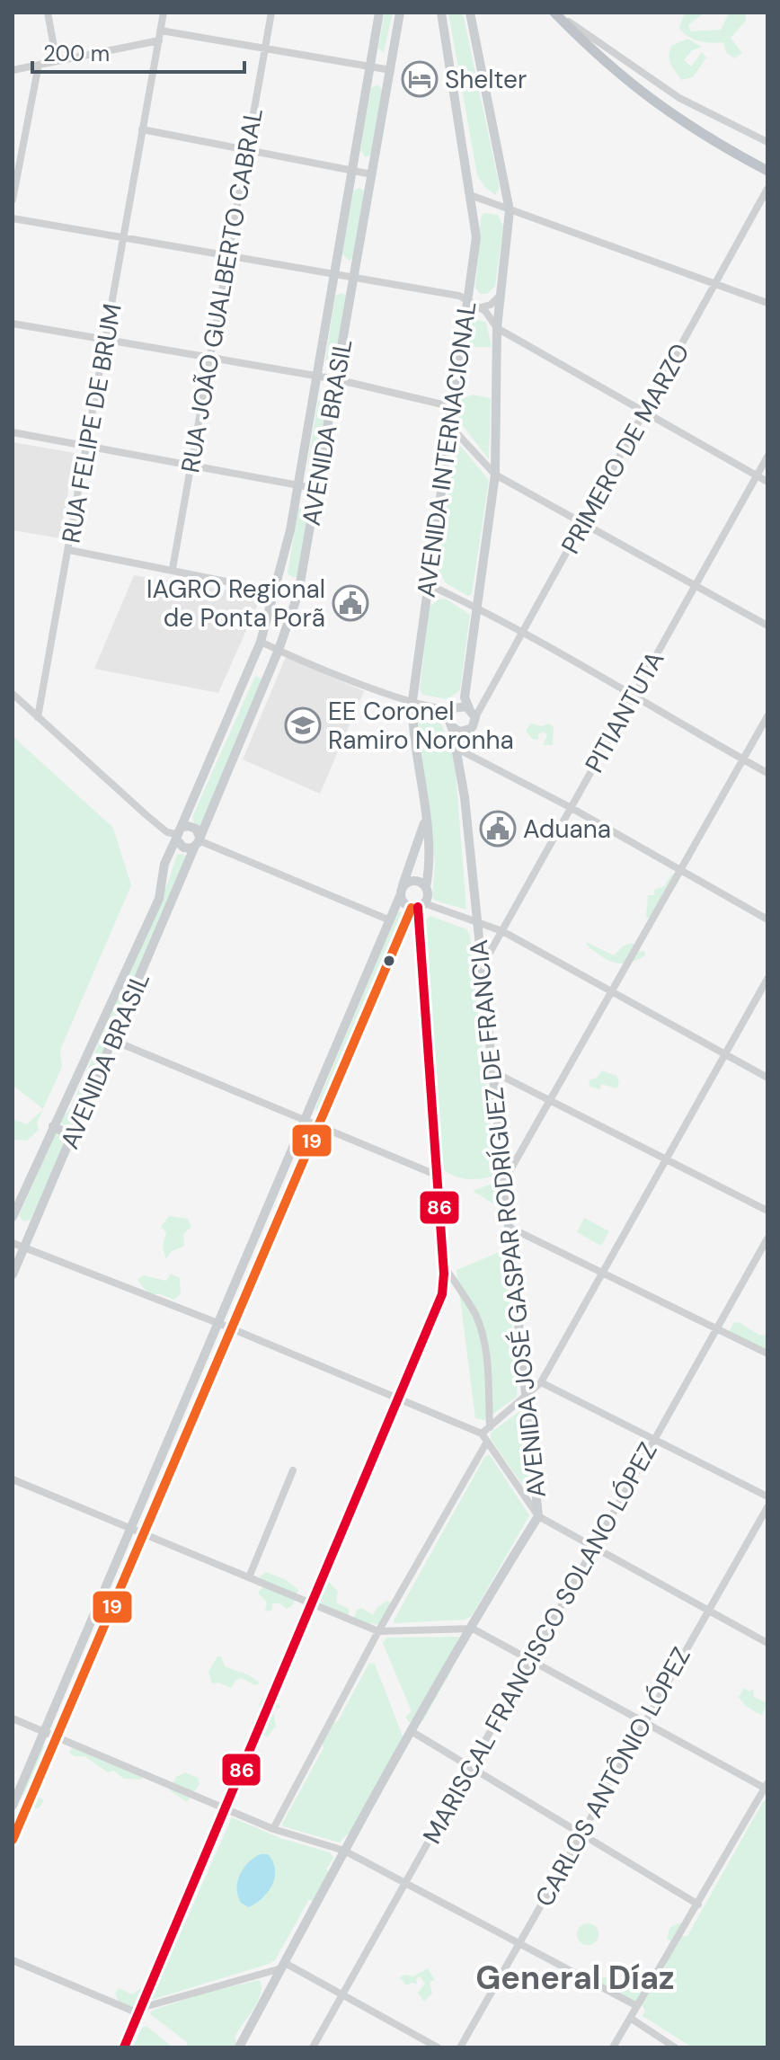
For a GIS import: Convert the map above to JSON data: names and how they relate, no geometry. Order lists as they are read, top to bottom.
{
  "streets": {
    "main road": ["AVENIDA BRASIL", "AVENIDA INTERNACIONAL", "AVENIDA JOSÉ GASPAR RODRÍGUEZ DE FRANCIA"],
    "street": [
      "RUA JOÃO GUALBERTO CABRAL",
      "RUA FELIPE DE BRUM",
      "PRIMERO DE MARZO",
      "PITIANTUTA",
      "MARISCAL FRANCISCO SOLANO LÓPEZ",
      "CARLOS ANTÔNIO LÓPEZ"
    ]
  },
  "crossings": [
    ["PITIANTUTA", "AVENIDA JOSÉ GASPAR RODRÍGUEZ DE FRANCIA"]
  ],
  "districts": ["General Díaz"],
  "places": {
    "hotel": ["Shelter"],
    "public building": ["IAGRO Regional de Ponta Porã", "Aduana"],
    "school or university": ["EE Coronel Ramiro Noronha"]
  },
  "lines": ["transit line 86", "transit line 19"],
  "scale_bar": "200 m"
}
